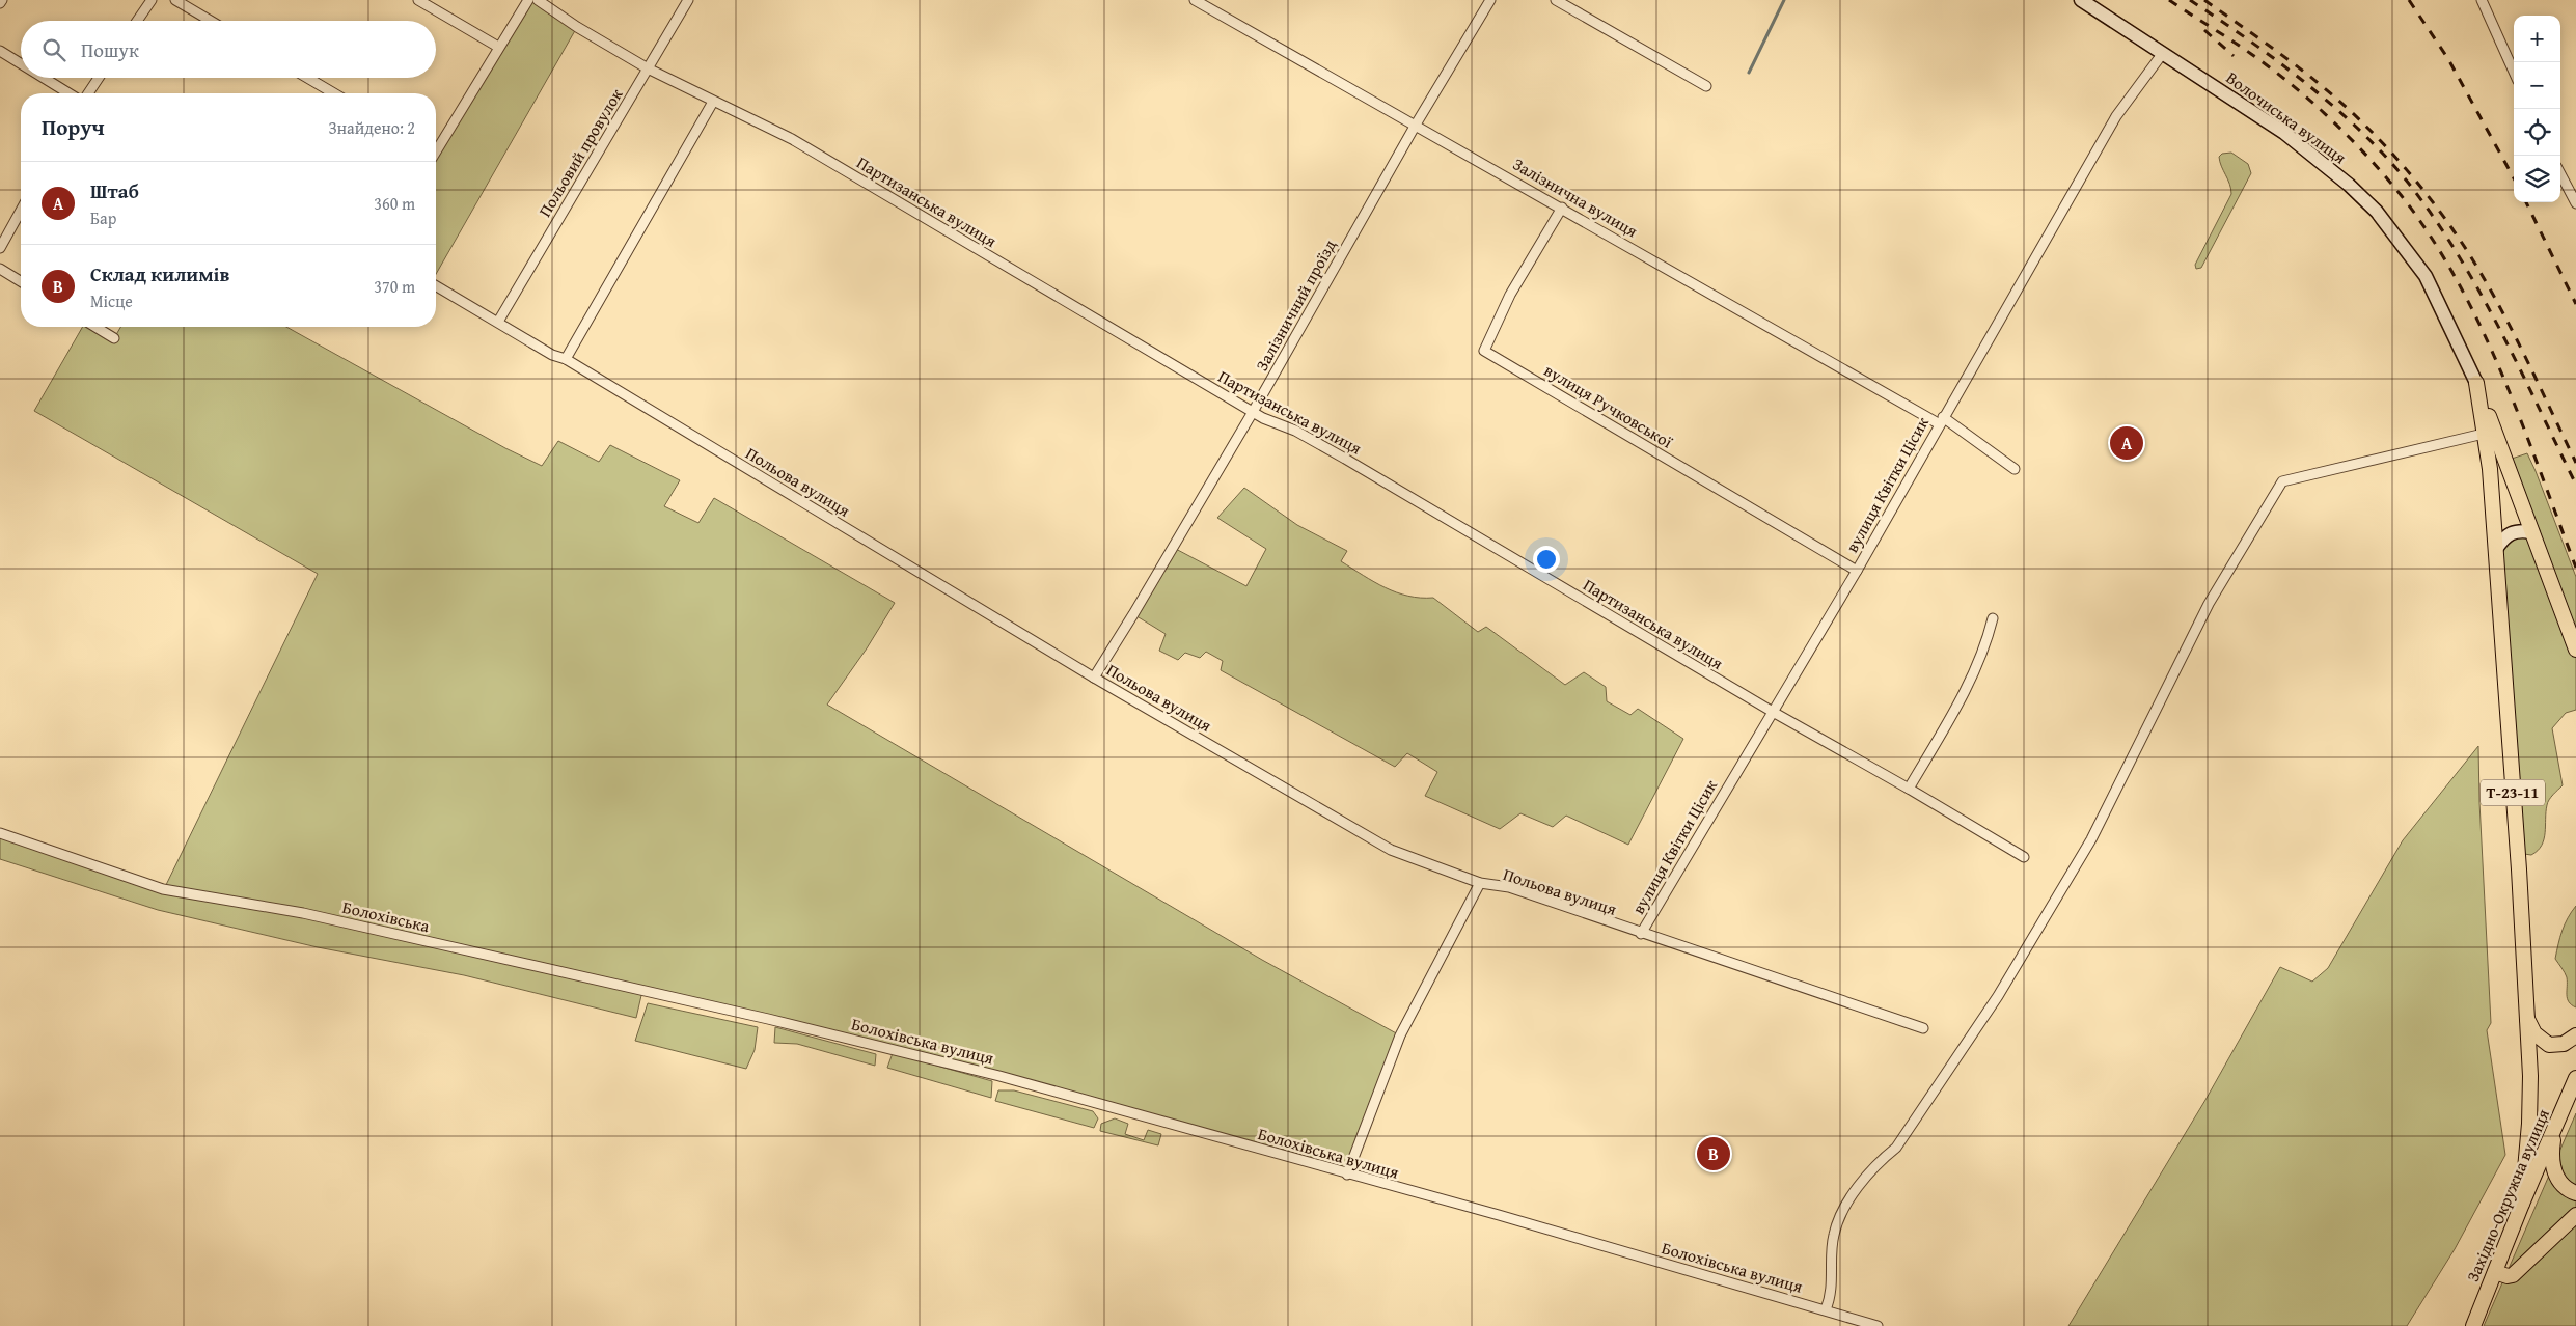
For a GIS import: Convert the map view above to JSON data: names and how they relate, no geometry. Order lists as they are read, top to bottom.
{
  "streets": {
    "main road": ["Волочиська вулиця", "Т-23-11", "Західно-Окружна вулиця"],
    "street": [
      "Польовий провулок",
      "Залізнична вулиця",
      "Партизанська вулиця",
      "Залізничний проїзд",
      "вулиця Ручковської",
      "Польова вулиця",
      "вулиця Квітки Цісик",
      "Болохівська",
      "Болохівська вулиця"
    ]
  },
  "crossings": [
    ["Волочиська вулиця", "вулиця Квітки Цісик"],
    ["Волочиська вулиця", "Т-23-11"],
    ["Польовий провулок", "Партизанська вулиця"],
    ["Польовий провулок", "Польова вулиця"],
    ["Залізнична вулиця", "Залізничний проїзд"],
    ["Залізнична вулиця", "вулиця Ручковської"],
    ["Залізнична вулиця", "вулиця Квітки Цісик"],
    ["Партизанська вулиця", "Залізничний проїзд"],
    ["Партизанська вулиця", "вулиця Квітки Цісик"],
    ["Залізничний проїзд", "Польова вулиця"],
    ["вулиця Ручковської", "вулиця Квітки Цісик"],
    ["Польова вулиця", "вулиця Квітки Цісик"],
    ["Т-23-11", "Західно-Окружна вулиця"],
    ["Болохівська", "Болохівська вулиця"]
  ],
  "page": {
    "map_buttons": ["+", "−"],
    "search": "Пошук",
    "heading": ["Поруч", "Знайдено: 2"],
    "list": [
      {
        "mark": "A",
        "name": "Штаб",
        "note": "Бар",
        "value": "360 m"
      },
      {
        "mark": "B",
        "name": "Склад килимів",
        "note": "Місце",
        "value": "370 m"
      }
    ],
    "pins": ["A", "B"]
  }
}
